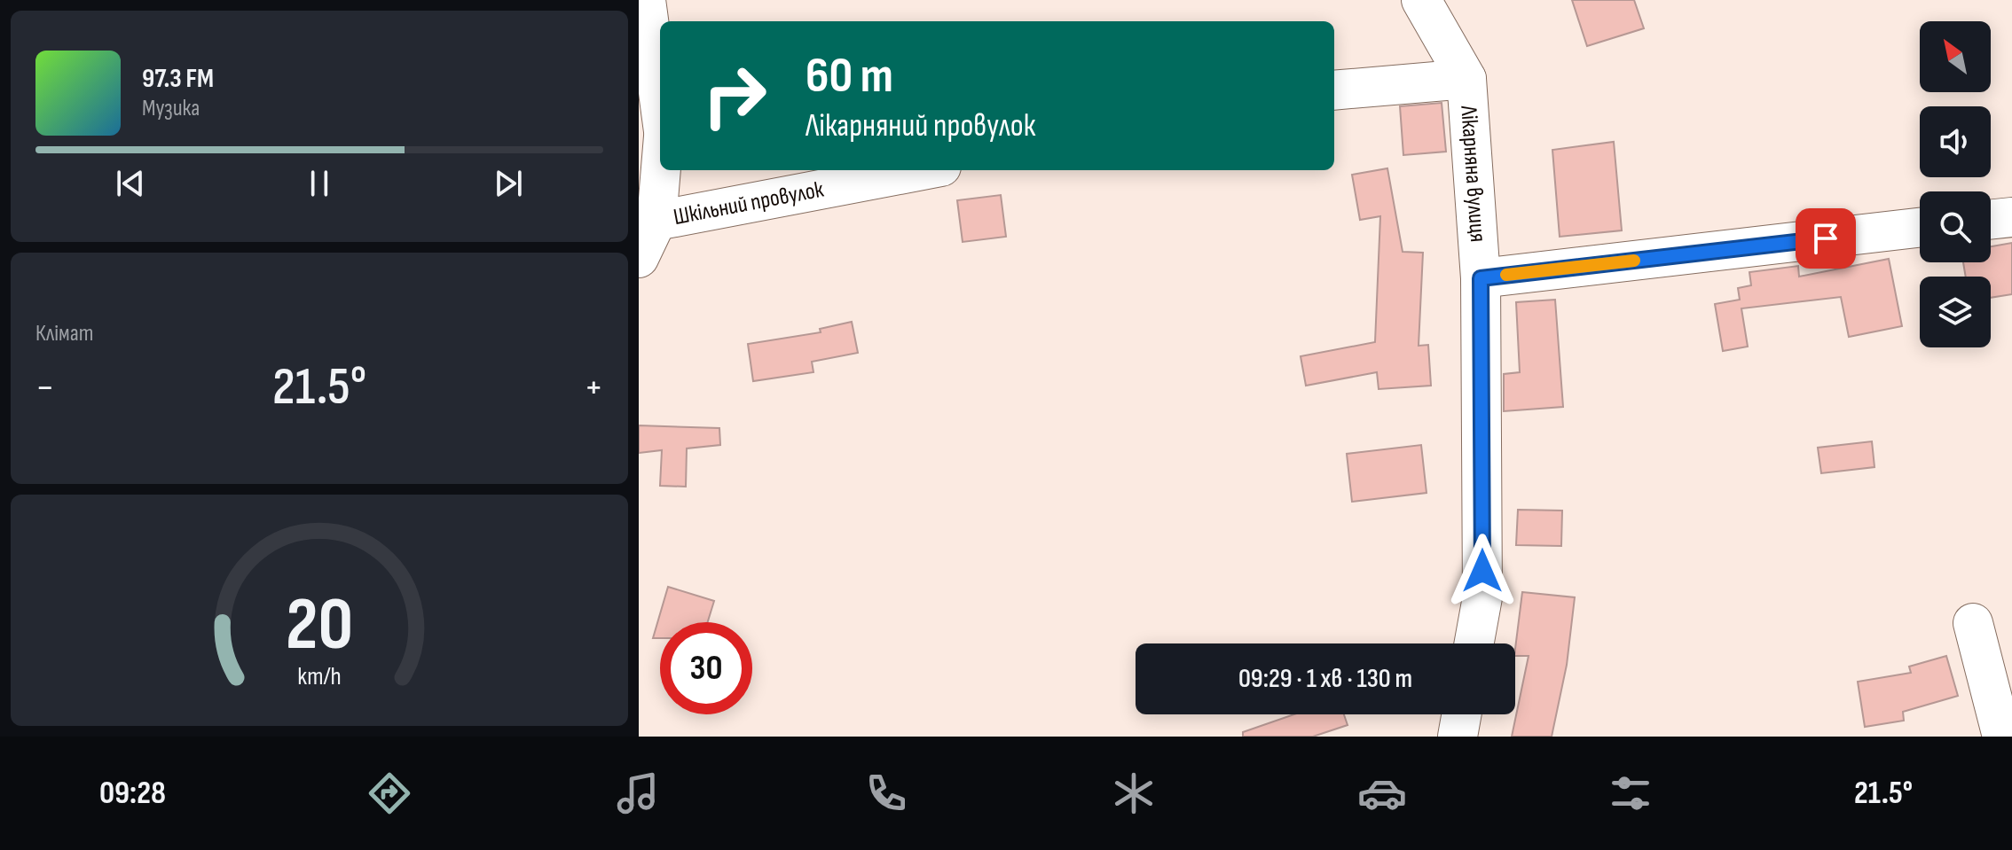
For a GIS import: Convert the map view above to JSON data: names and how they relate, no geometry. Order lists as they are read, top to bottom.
{
  "streets": {
    "street": ["Лікарняна вулиця", "Шкільний провулок"]
  },
  "north": "top left",
  "page": {
    "turn": ["60 m", "Лікарняний провулок"],
    "song": ["97.3 FM", "Музика"],
    "tile": "Клімат",
    "heat": ["−", "21.5°", "+"],
    "limit": "30",
    "trip": "09:29 · 1 хв · 130 m",
    "tabs": ["09:28", "21.5°"],
    "gauge": ["20", "km/h"]
  }
}
